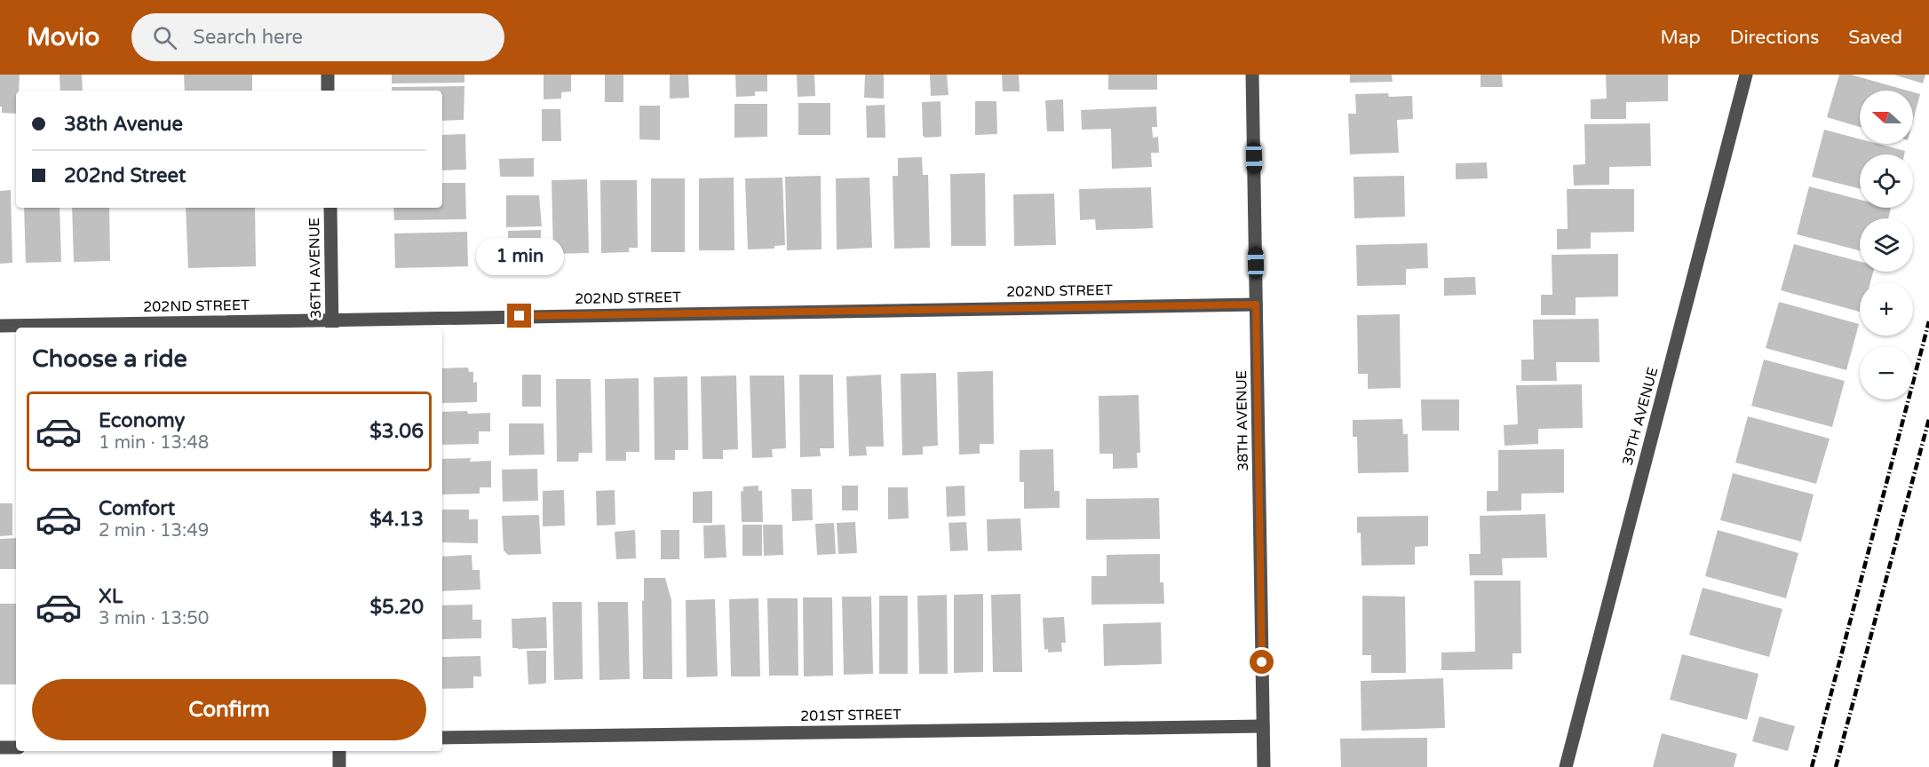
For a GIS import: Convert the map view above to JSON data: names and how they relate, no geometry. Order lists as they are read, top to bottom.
{
  "streets": {
    "street": [
      "36TH AVENUE",
      "202ND STREET",
      "39TH AVENUE",
      "38TH AVENUE",
      "201ST STREET"
    ]
  },
  "crossings": [
    ["36TH AVENUE", "202ND STREET"],
    ["202ND STREET", "38TH AVENUE"],
    ["38TH AVENUE", "201ST STREET"]
  ],
  "north": "left",
  "page": {
    "header": "Movio",
    "search": "Search here",
    "nav": ["Map", "Directions", "Saved"],
    "map_buttons": ["+", "−"],
    "banner": ["38th Avenue", "202nd Street"],
    "bubble": "1 min",
    "heading": "Choose a ride",
    "list": [
      {
        "name": "Economy",
        "note": "1 min · 13:48",
        "value": "$3.06"
      },
      {
        "name": "Comfort",
        "note": "2 min · 13:49",
        "value": "$4.13"
      },
      {
        "name": "XL",
        "note": "3 min · 13:50",
        "value": "$5.20"
      }
    ],
    "buttons": "Confirm"
  }
}
